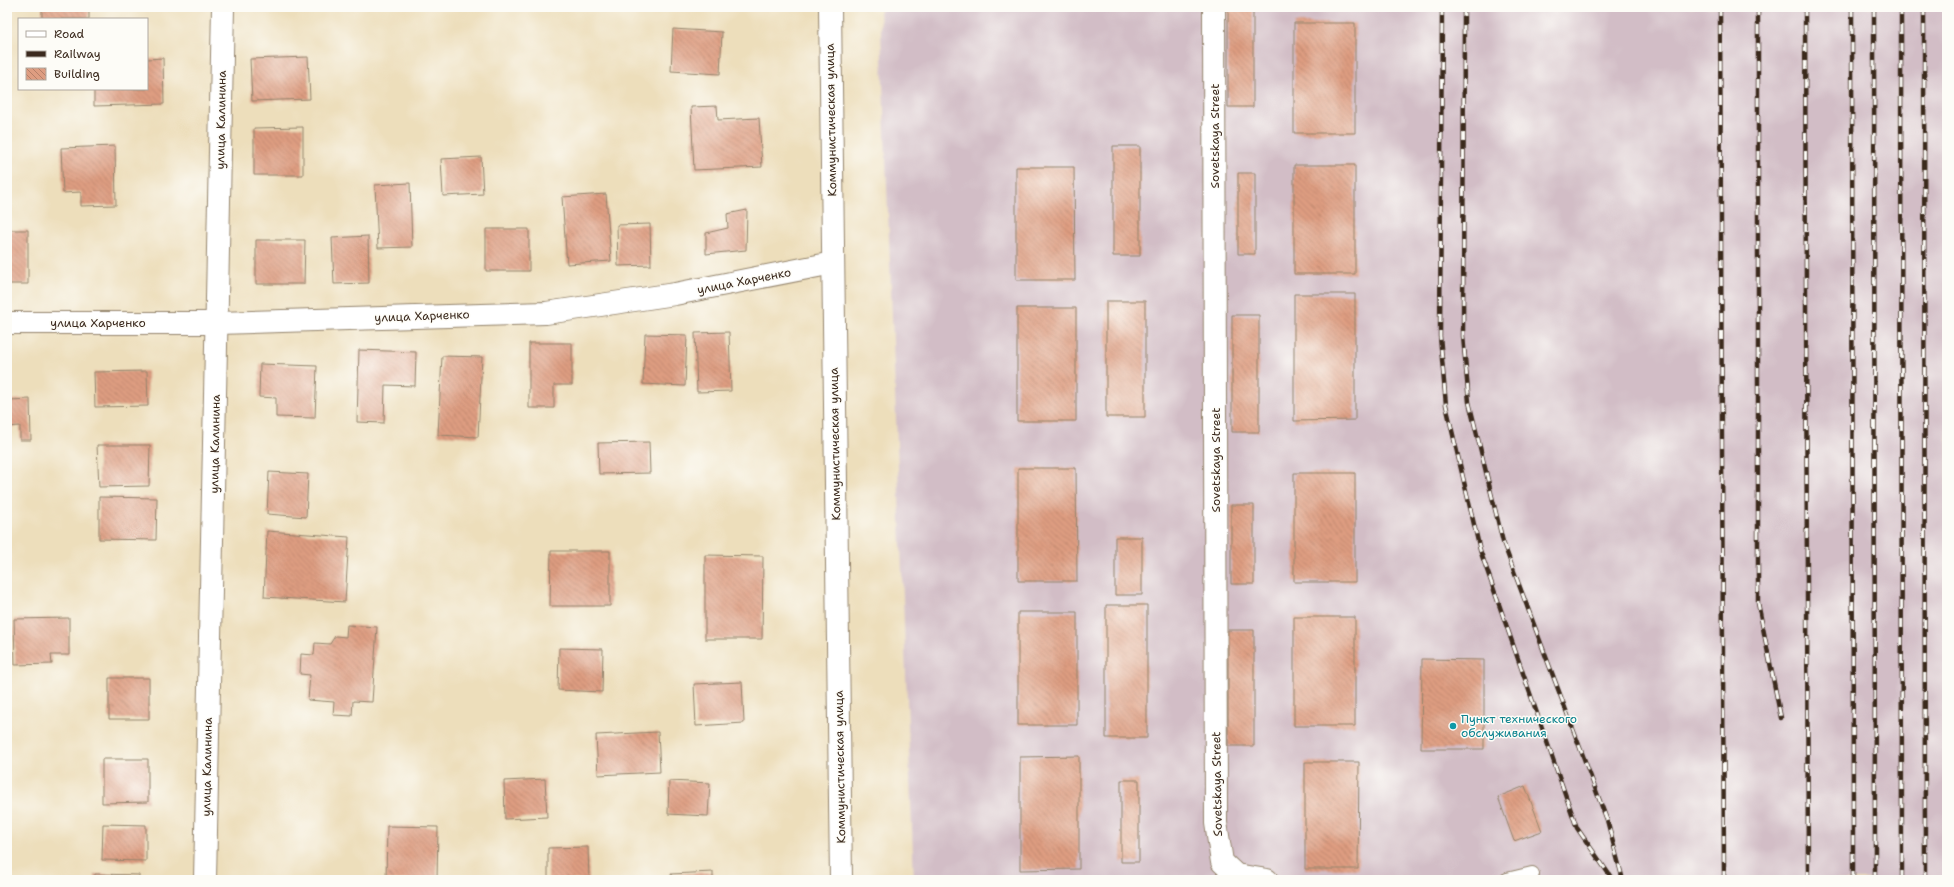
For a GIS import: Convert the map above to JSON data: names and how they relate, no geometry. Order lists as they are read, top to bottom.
{
  "streets": {
    "street": [
      "улица Калинина",
      "Коммунистическая улица",
      "Sovetskaya Street",
      "улица Харченко"
    ]
  },
  "crossings": [
    ["улица Калинина", "улица Харченко"],
    ["Коммунистическая улица", "улица Харченко"]
  ],
  "places": ["Пункт технического обслуживания"],
  "legend": ["Road", "Railway", "Building"]
}
